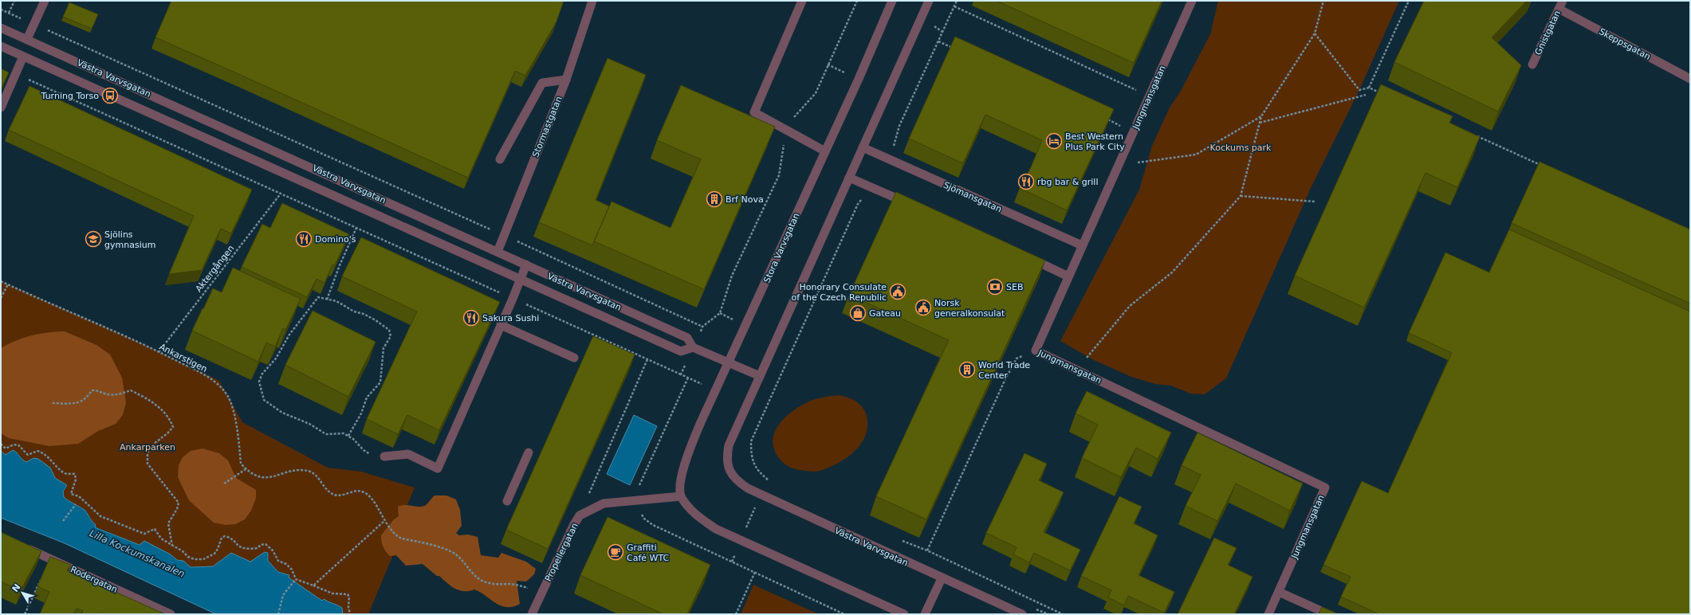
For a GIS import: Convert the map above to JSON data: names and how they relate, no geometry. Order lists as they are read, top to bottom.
{
  "streets": {
    "street": [
      "Gnistgatan",
      "Skeppsgatan",
      "Västra Varvsgatan",
      "Jungmansgatan",
      "Stormastgatan",
      "Sjömansgatan",
      "Stora Varvsgatan",
      "Propellergatan",
      "Rodergatan"
    ],
    "path": ["Aktergången", "Ankarstigen"]
  },
  "crossings": [
    ["Gnistgatan", "Skeppsgatan"],
    ["Västra Varvsgatan", "Stormastgatan"],
    ["Västra Varvsgatan", "Stora Varvsgatan"],
    ["Jungmansgatan", "Sjömansgatan"],
    ["Stora Varvsgatan", "Propellergatan"],
    ["Aktergången", "Ankarstigen"]
  ],
  "water": ["Lilla Kockumskanalen"],
  "parks": ["Kockums park", "Ankarparken"],
  "places": {
    "bus stop": ["Turning Torso"],
    "hotel": ["Best Western Plus Park City"],
    "restaurant": ["rbg bar & grill", "Domino's", "Sakura Sushi"],
    "building": ["Brf Nova", "World Trade Center"],
    "school or university": ["Sjölins gymnasium"],
    "bank": ["SEB"],
    "public building": ["Honorary Consulate of the Czech Republic", "Norsk generalkonsulat"],
    "shop": ["Gateau"],
    "cafe": ["Graffiti Café WTC"]
  },
  "north": "top left"
}
